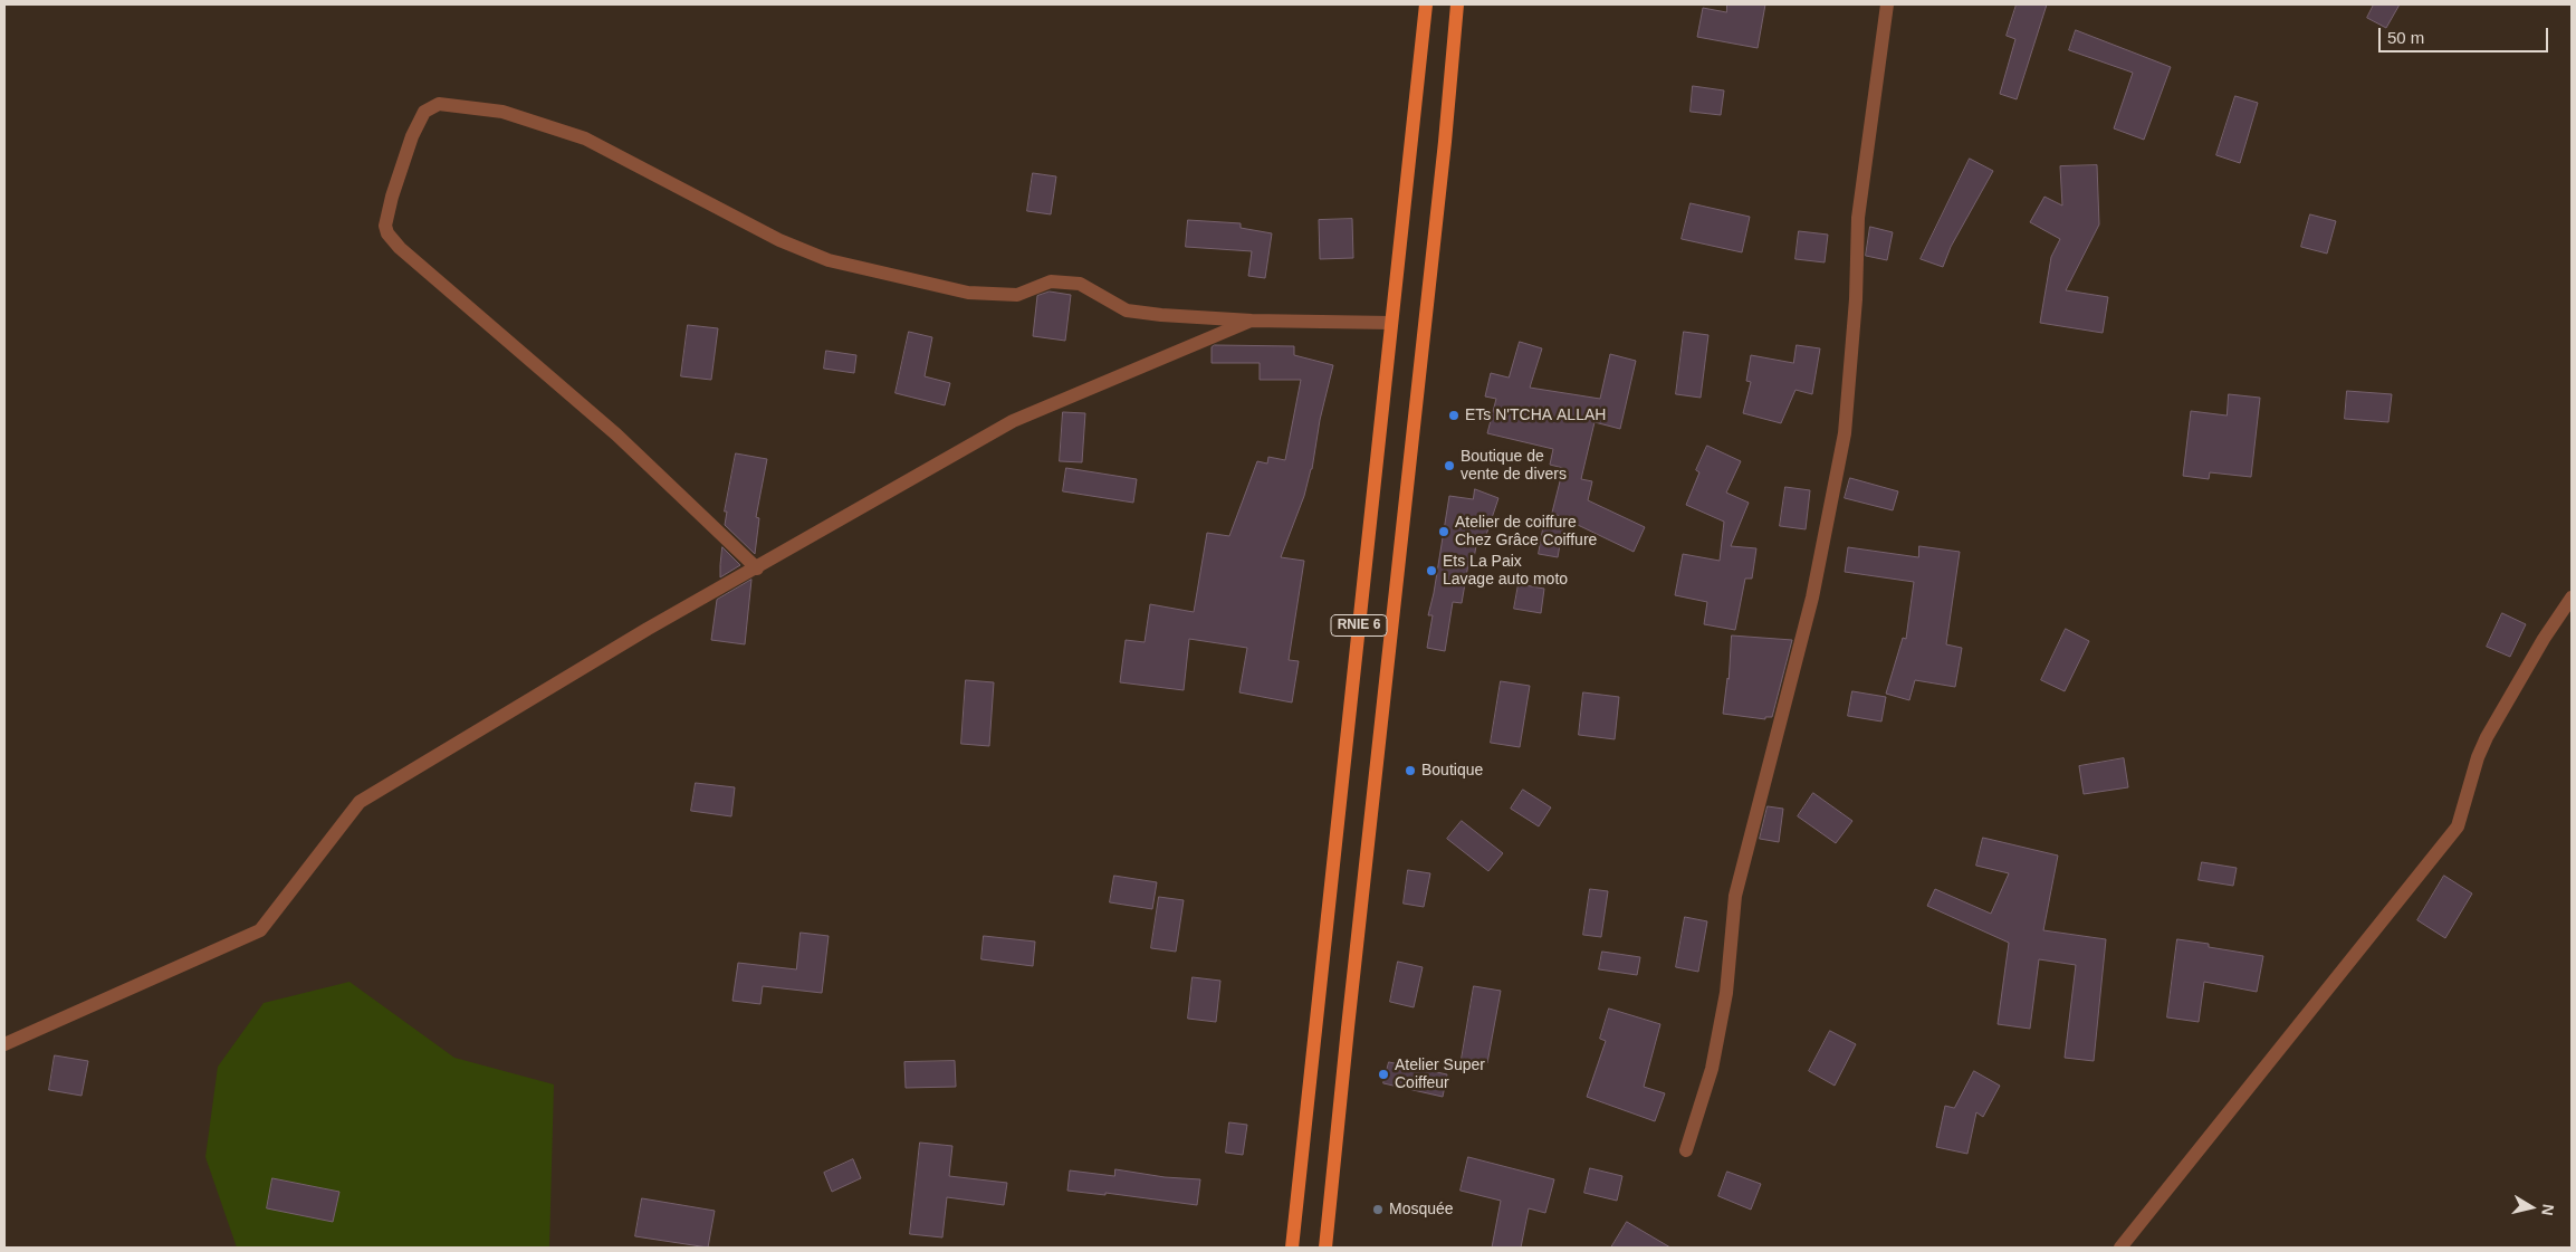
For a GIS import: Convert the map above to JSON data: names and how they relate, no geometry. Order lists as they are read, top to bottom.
{
  "streets": {
    "main road": ["RNIE 6"]
  },
  "places": [
    "ETs N'TCHA ALLAH",
    "Boutique de vente de divers",
    "Atelier de coiffure Chez Grâce Coiffure",
    "Ets La Paix Lavage auto moto",
    "Boutique",
    "Atelier Super Coiffeur",
    "Mosquée"
  ],
  "scale_bar": "50 m",
  "north": "right"
}
